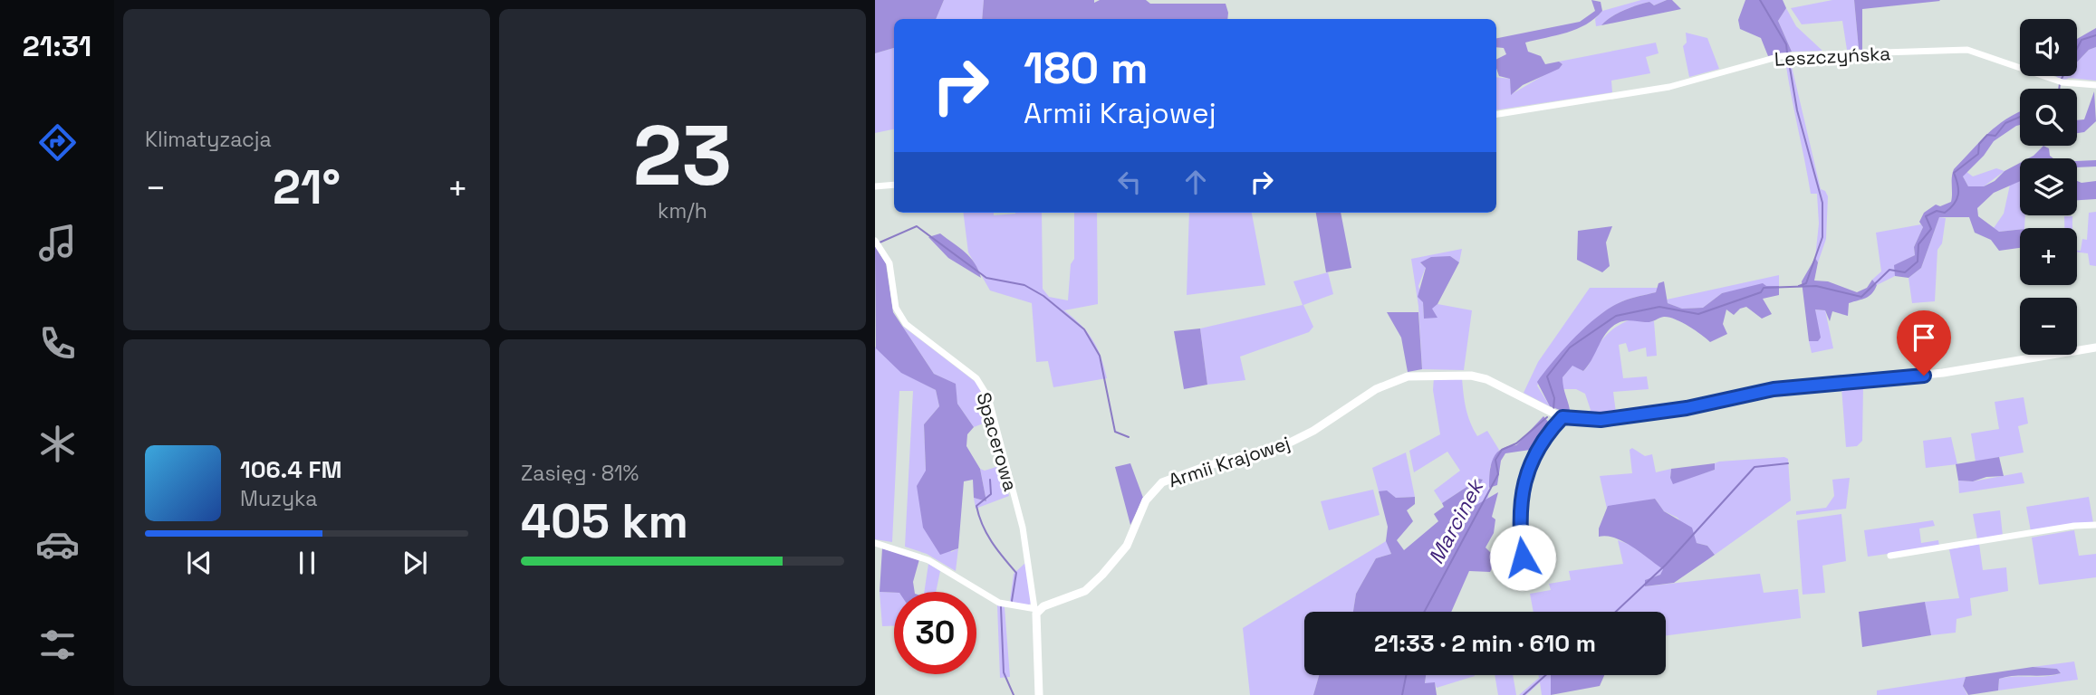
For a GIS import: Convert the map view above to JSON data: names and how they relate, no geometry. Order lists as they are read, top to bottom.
{
  "streets": {
    "street": ["Leszczyńska", "Spacerowa", "Armii Krajowej"]
  },
  "crossings": [
    ["Spacerowa", "Armii Krajowej"]
  ],
  "water": ["Marcinek"],
  "page": {
    "tabs": "21:31",
    "tile": [
      "Klimatyzacja",
      ["23", "km/h"],
      ["Zasięg · 81%", "405 km"]
    ],
    "map_buttons": ["+", "−"],
    "turn": ["180 m", "Armii Krajowej"],
    "heat": ["−", "21°", "+"],
    "song": ["106.4 FM", "Muzyka"],
    "limit": "30",
    "trip": "21:33 · 2 min · 610 m"
  }
}
